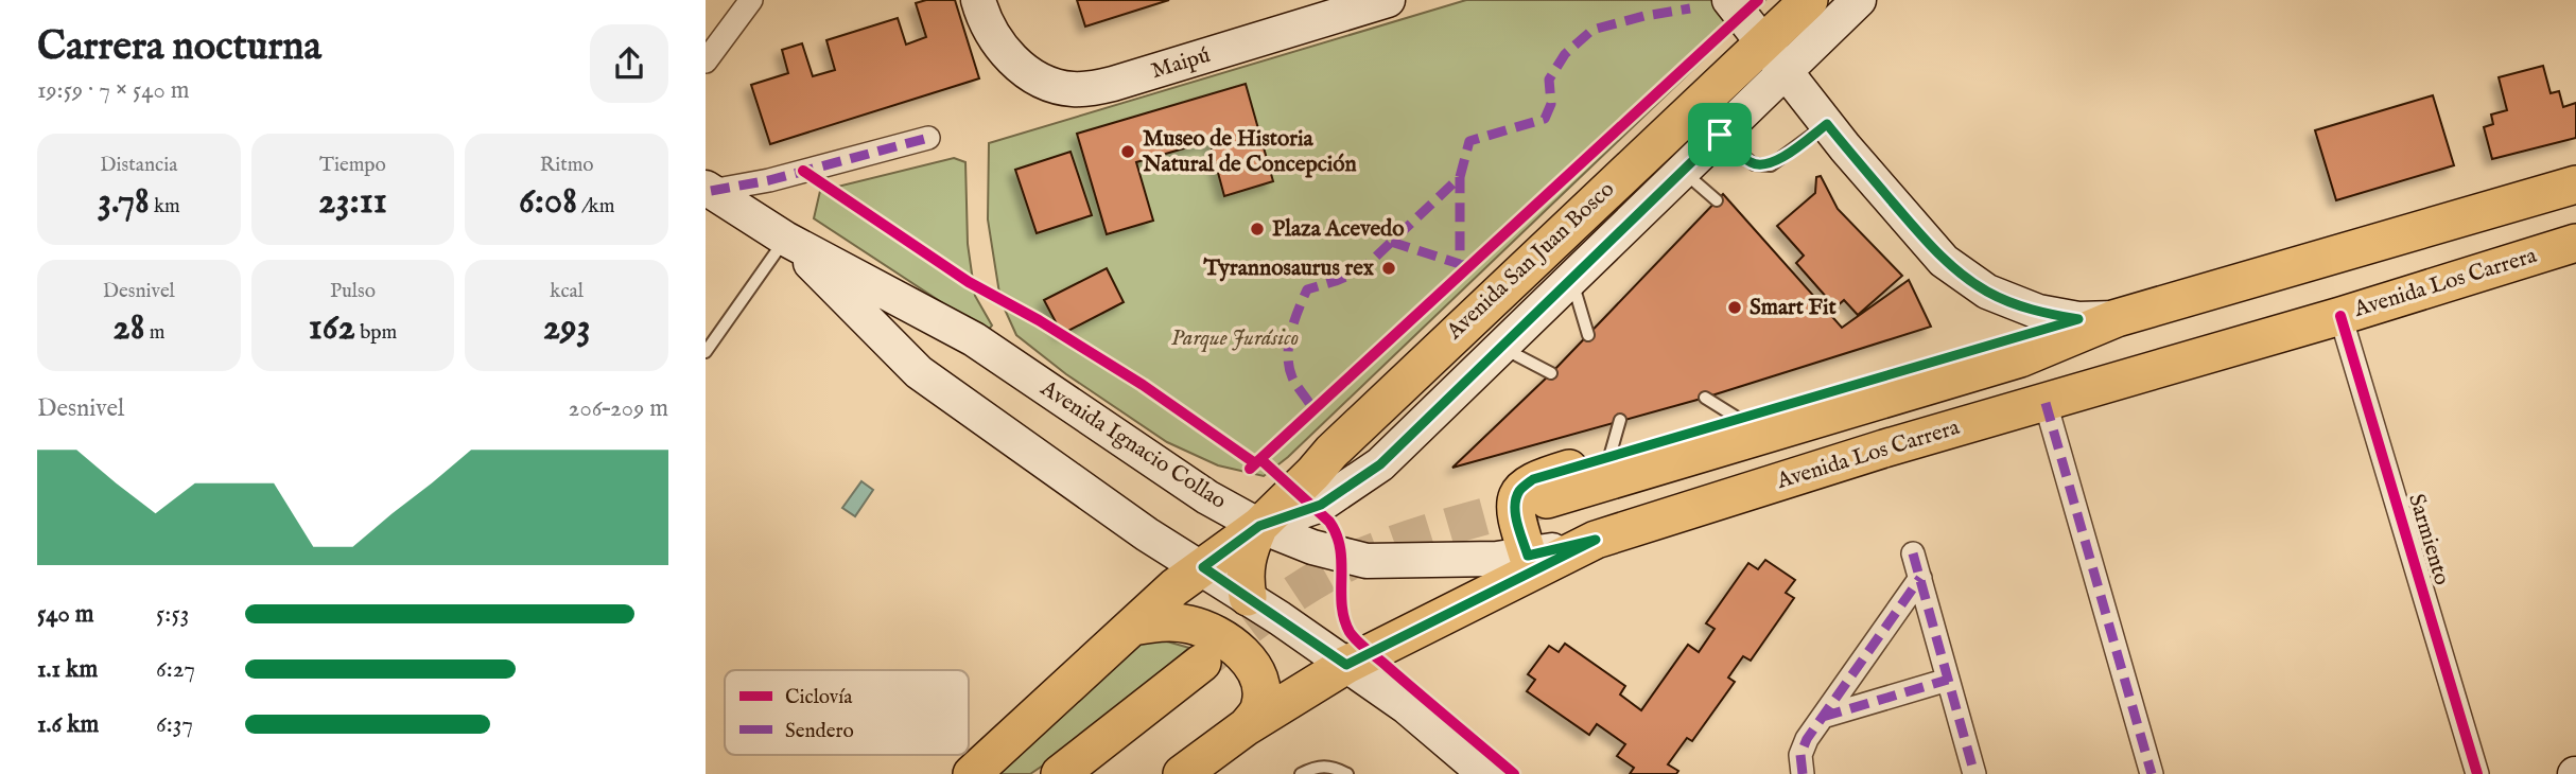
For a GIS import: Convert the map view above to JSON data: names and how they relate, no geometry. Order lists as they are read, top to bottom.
{
  "streets": {
    "main road": [
      "Maipú",
      "Avenida San Juan Bosco",
      "Avenida Los Carrera",
      "Avenida Ignacio Collao"
    ],
    "street": ["Sarmiento"]
  },
  "crossings": [
    ["Avenida San Juan Bosco", "Avenida Ignacio Collao"],
    ["Avenida Los Carrera", "Avenida Ignacio Collao"],
    ["Avenida Los Carrera", "Sarmiento"]
  ],
  "parks": ["Parque Jurásico"],
  "places": [
    "Museo de Historia Natural de Concepción",
    "Plaza Acevedo",
    "Tyrannosaurus rex",
    "Smart Fit"
  ],
  "legend": ["Ciclovía", "Sendero"],
  "page": {
    "heading": ["Carrera nocturna", "19:59 · 7 × 540 m"],
    "stats": [
      ["Distancia", "3.78 km"],
      ["Tiempo", "23:11"],
      ["Ritmo", "6:08 /km"],
      ["Desnivel", "28 m"],
      ["Pulso", "162 bpm"],
      ["kcal", "293"]
    ],
    "chart": ["Desnivel", "206–209 m"],
    "list": [
      {
        "name": "540 m",
        "note": "5:53"
      },
      {
        "name": "1.1 km",
        "note": "6:27"
      },
      {
        "name": "1.6 km",
        "note": "6:37"
      }
    ]
  }
}
